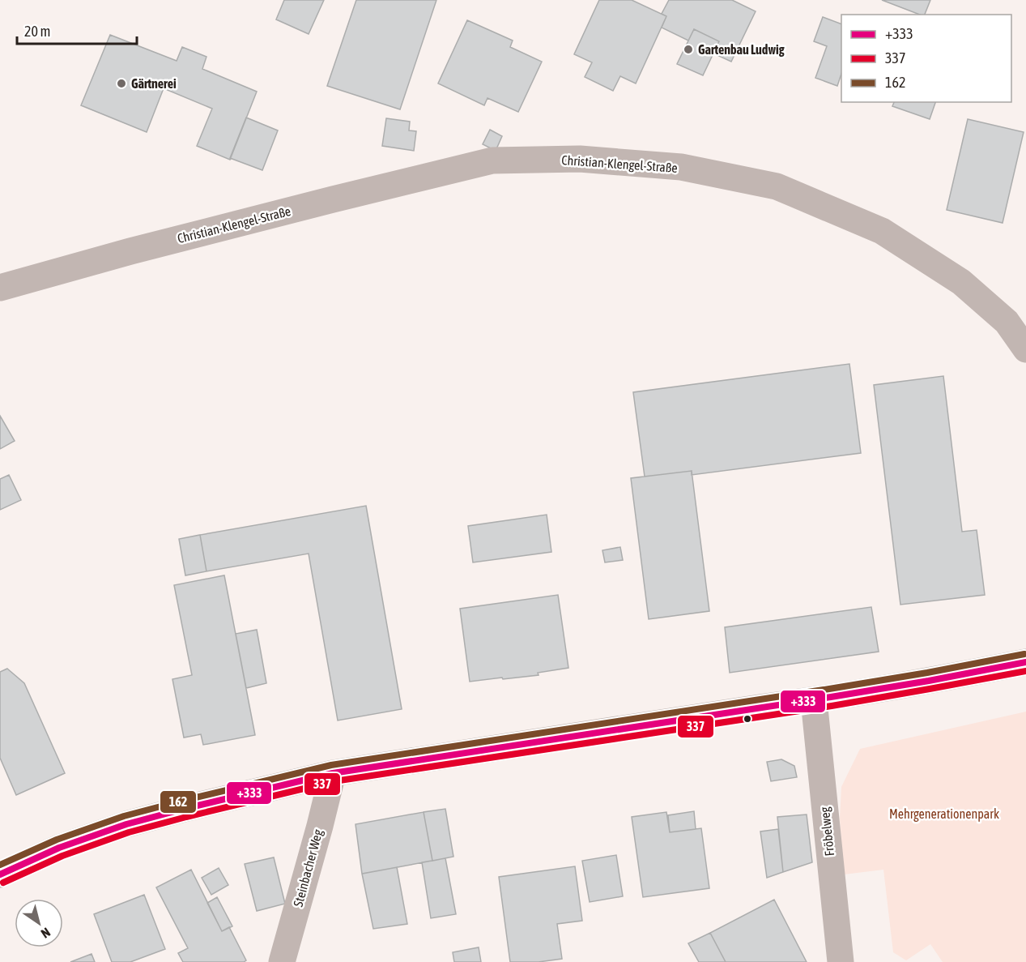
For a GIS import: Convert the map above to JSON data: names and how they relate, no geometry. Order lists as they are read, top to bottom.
{
  "streets": {
    "street": ["Christian-Klengel-Straße", "Fröbelweg", "Steinbacher Weg"]
  },
  "parks": ["Mehrgenerationenpark"],
  "places": ["Gartenbau Ludwig", "Gärtnerei"],
  "lines": ["transit line 162", "transit line +333", "transit line 337"],
  "legend": ["+333", "337", "162"],
  "scale_bar": "20 m",
  "north": "bottom right"
}
